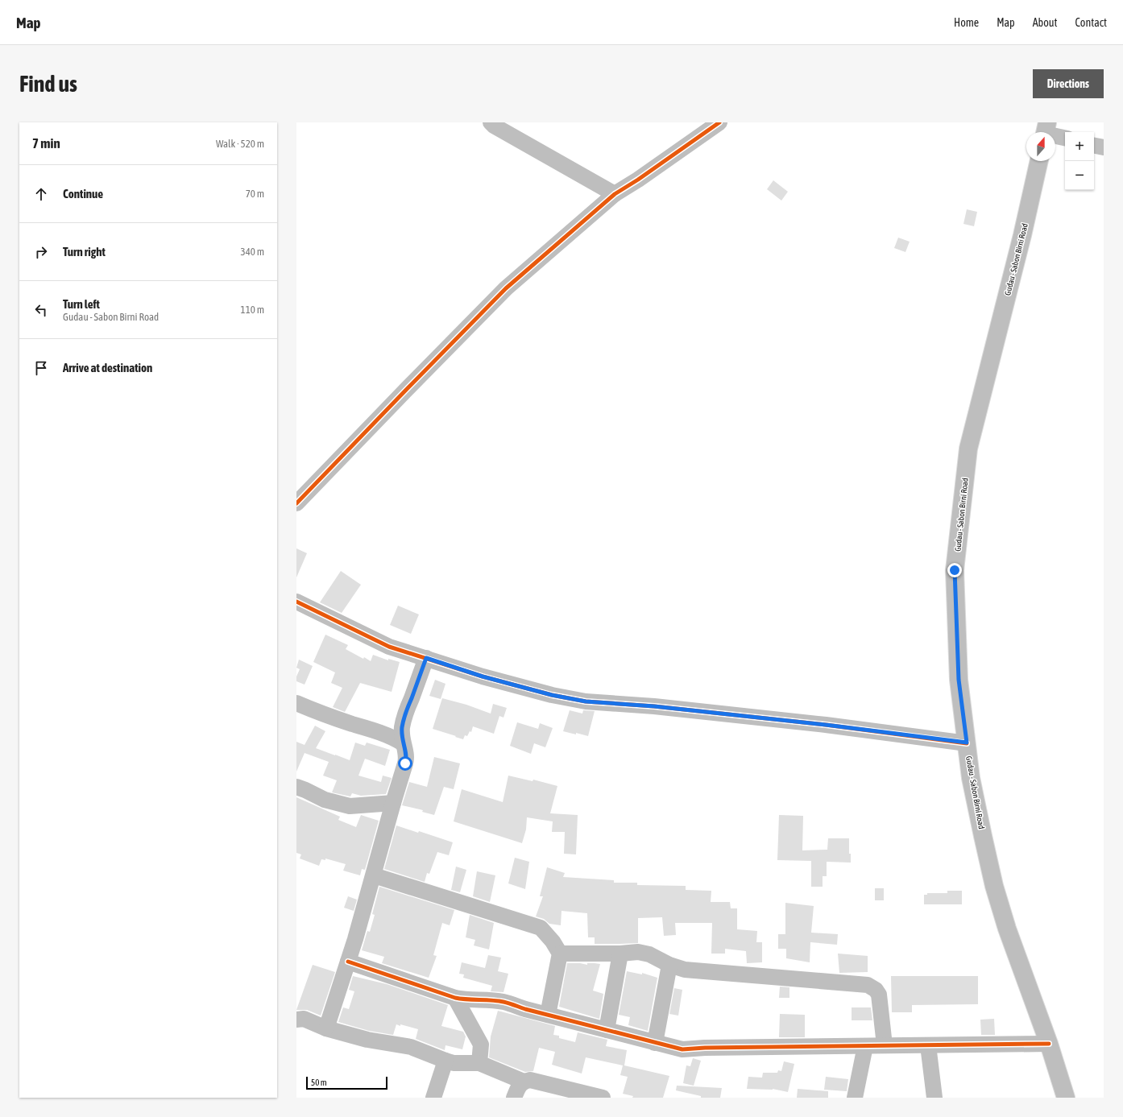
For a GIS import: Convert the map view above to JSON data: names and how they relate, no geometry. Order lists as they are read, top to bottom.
{
  "streets": {
    "main road": ["Gudau - Sabon Birni Road"]
  },
  "scale_bar": "50 m",
  "north": "top",
  "page": {
    "header": "Map",
    "nav": [
      "Home",
      "Map",
      "About",
      "Contact"
    ],
    "buttons": "Directions",
    "title": "Find us",
    "heading": ["7 min", "Walk · 520 m"],
    "map_buttons": ["+", "−"],
    "list": [
      ["Continue", "70 m"],
      ["Turn right", "340 m"],
      ["Turn left", "Gudau - Sabon Birni Road", "110 m"],
      "Arrive at destination"
    ],
    "scale": "50 m"
  }
}
